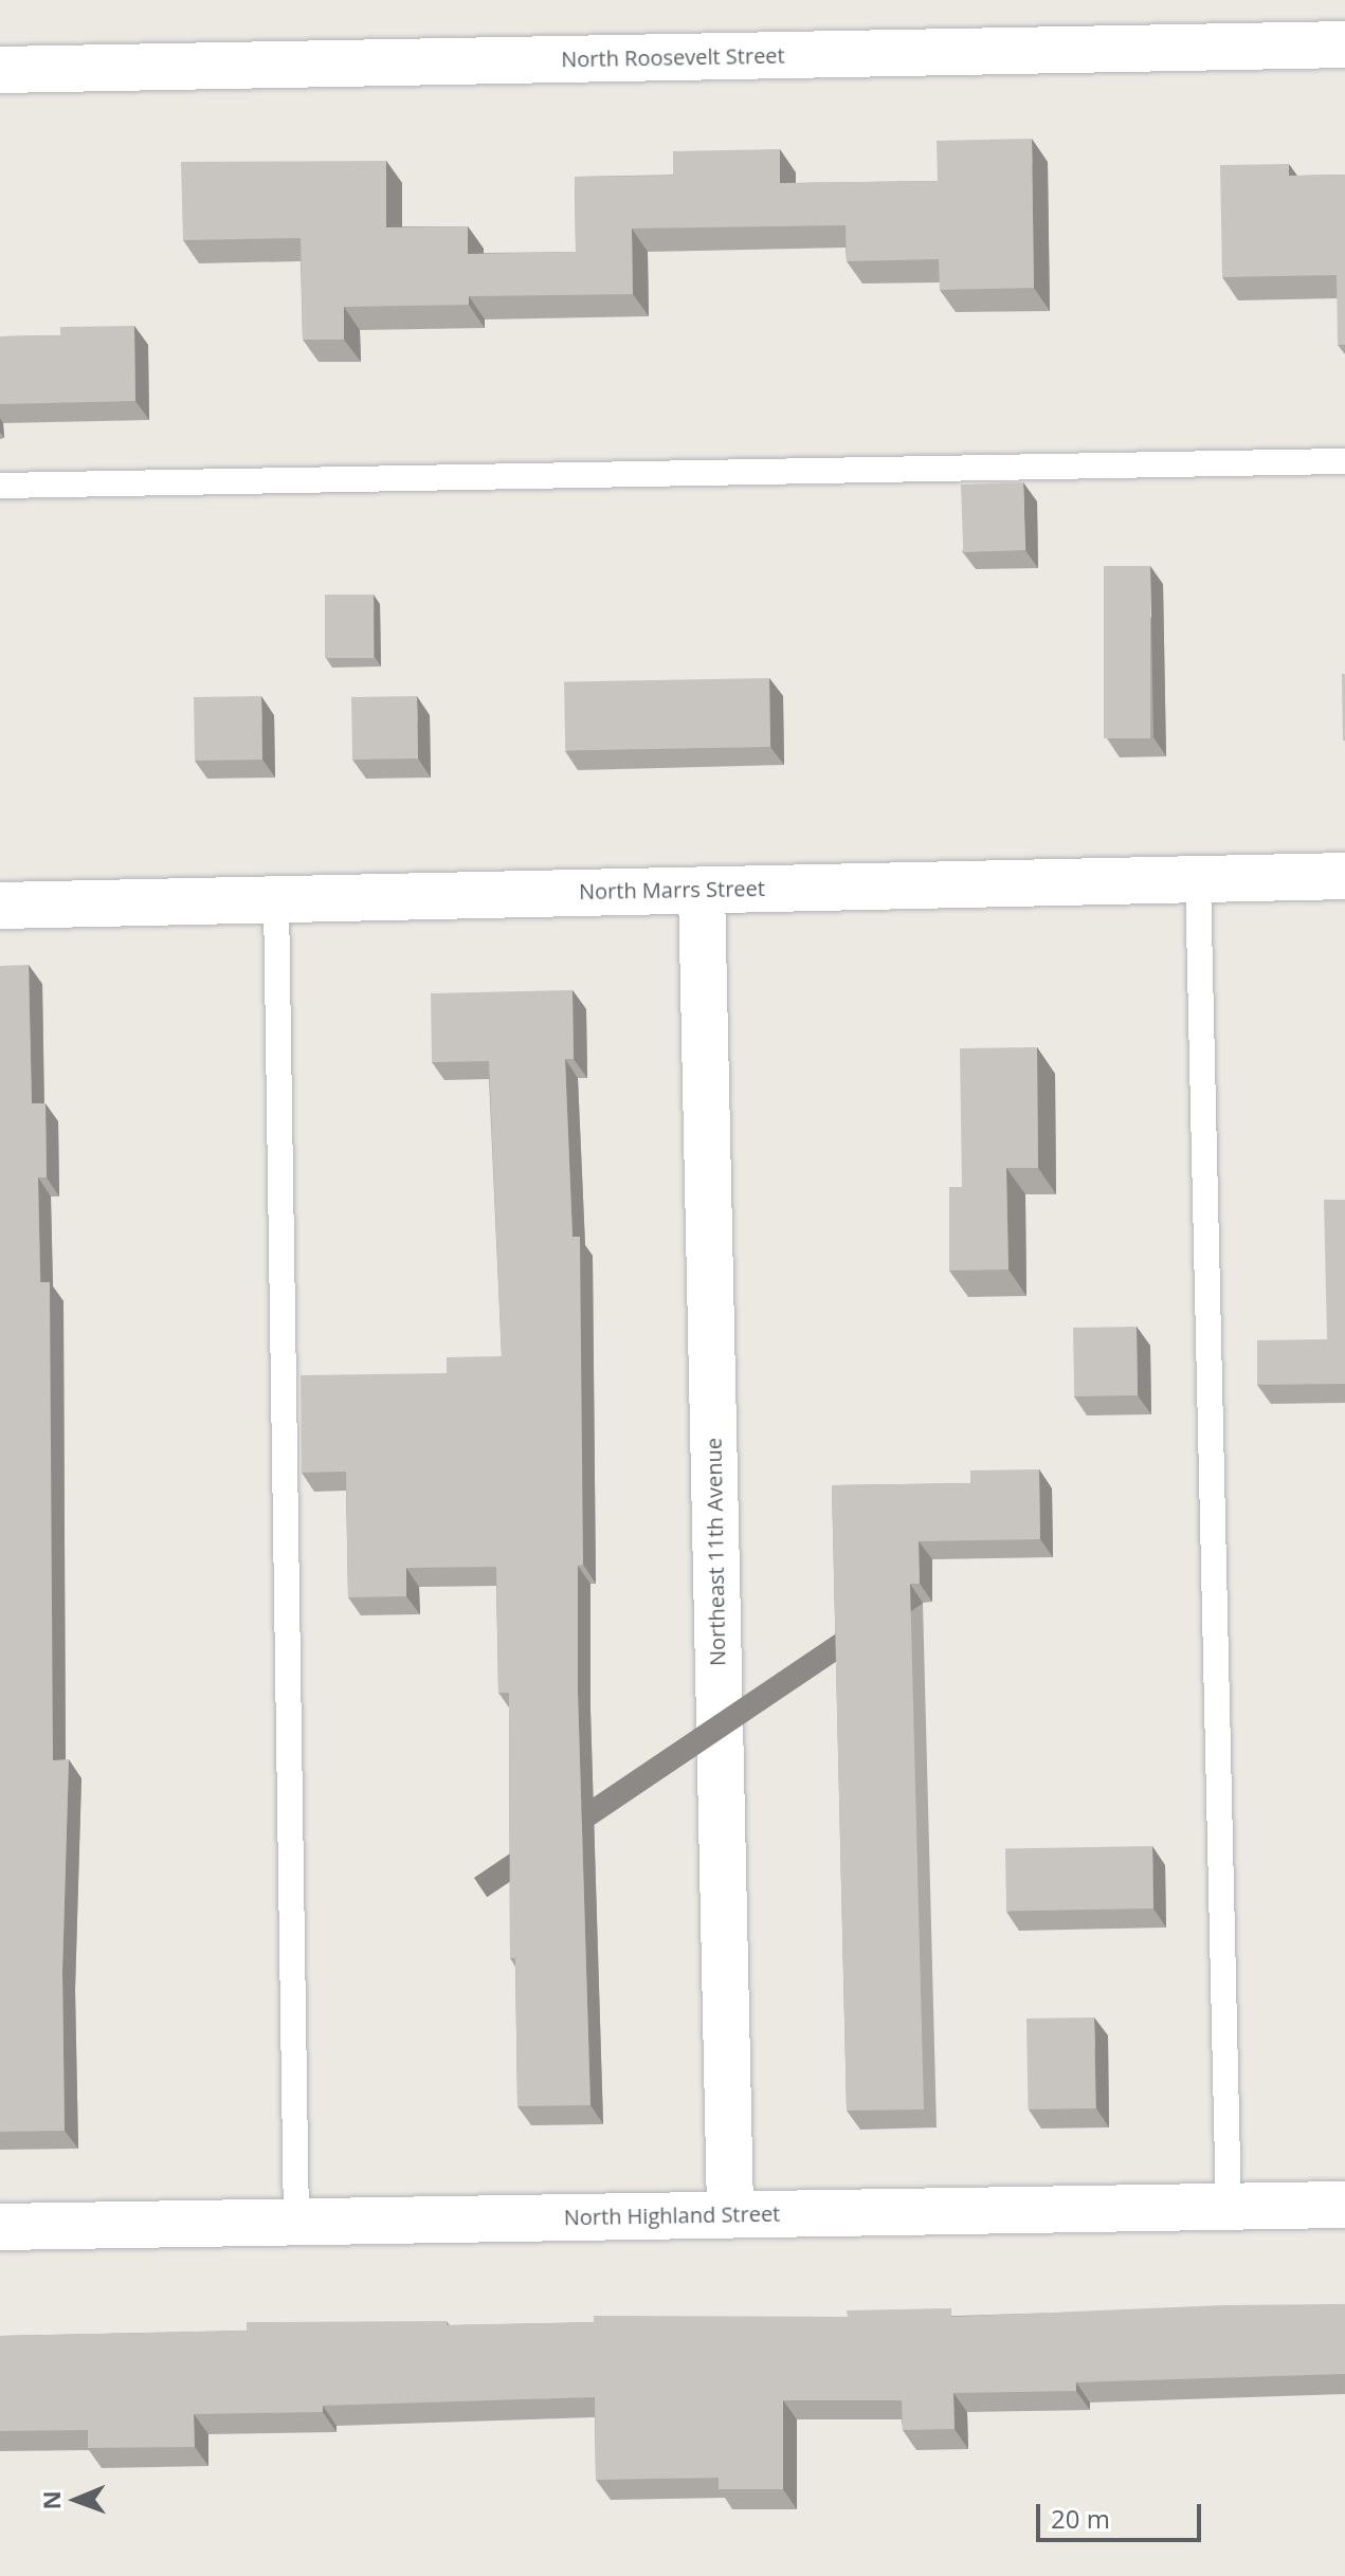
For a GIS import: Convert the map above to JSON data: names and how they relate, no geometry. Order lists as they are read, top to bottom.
{
  "streets": {
    "street": [
      "North Roosevelt Street",
      "North Marrs Street",
      "Northeast 11th Avenue",
      "North Highland Street"
    ]
  },
  "crossings": [
    ["North Marrs Street", "Northeast 11th Avenue"],
    ["Northeast 11th Avenue", "North Highland Street"]
  ],
  "scale_bar": "20 m",
  "north": "left"
}
